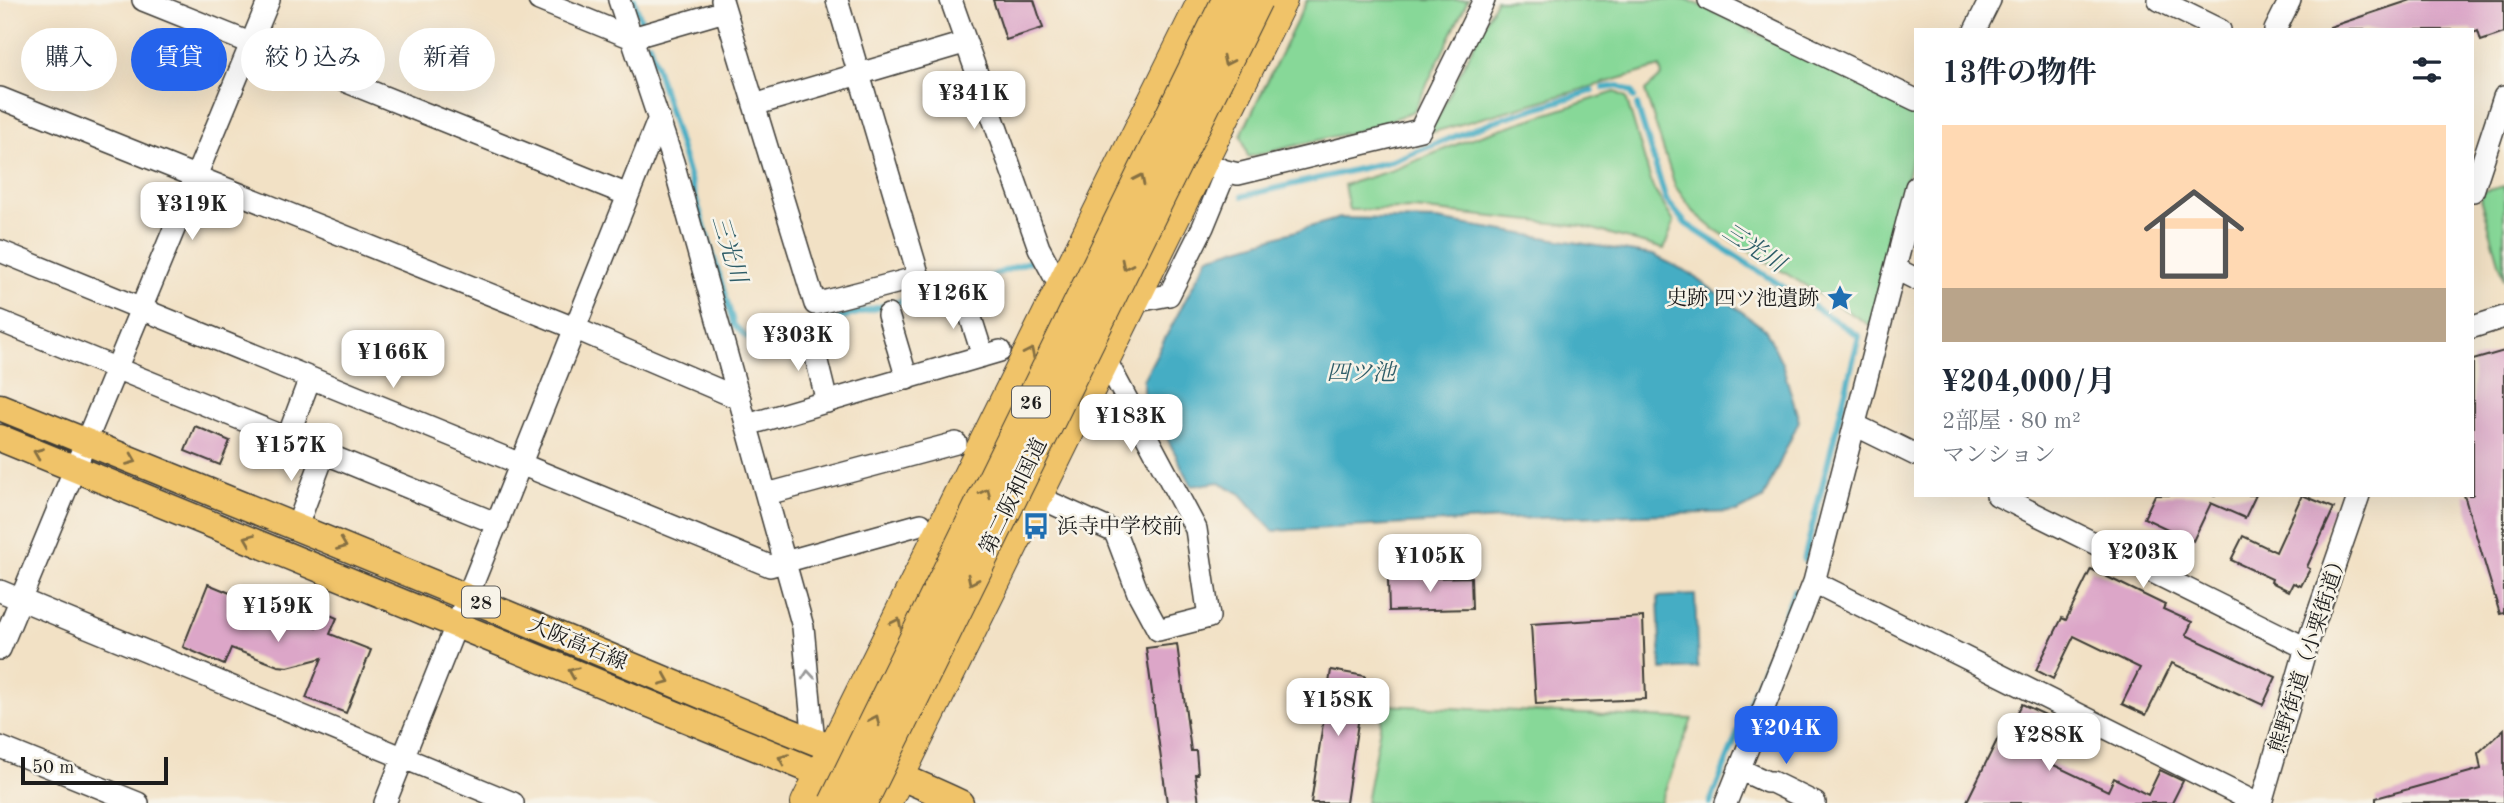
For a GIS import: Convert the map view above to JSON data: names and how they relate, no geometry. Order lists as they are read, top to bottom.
{
  "streets": {
    "highway": ["26", "第二阪和国道"],
    "main road": ["28", "大阪高石線"],
    "street": ["熊野街道（小栗街道）"]
  },
  "crossings": [
    ["26", "第二阪和国道"],
    ["26", "大阪高石線"],
    ["第二阪和国道", "大阪高石線"]
  ],
  "water": ["三光川", "四ツ池"],
  "places": {
    "place": ["史跡 四ツ池遺跡"],
    "bus stop": ["浜寺中学校前"]
  },
  "scale_bar": "50 m",
  "page": {
    "chip": [
      "購入",
      "賃貸",
      "絞り込み",
      "新着"
    ],
    "heading": "13件の物件",
    "price": [
      "¥341K",
      "¥319K",
      "¥126K",
      "¥303K",
      "¥166K",
      "¥183K",
      "¥157K",
      "¥203K",
      "¥105K",
      "¥159K",
      "¥158K",
      "¥204K",
      "¥288K"
    ],
    "list": [
      {
        "name": "¥204,000/月",
        "note": "2部屋 · 80 m² · マンション"
      }
    ],
    "scale": "50 m"
  }
}
